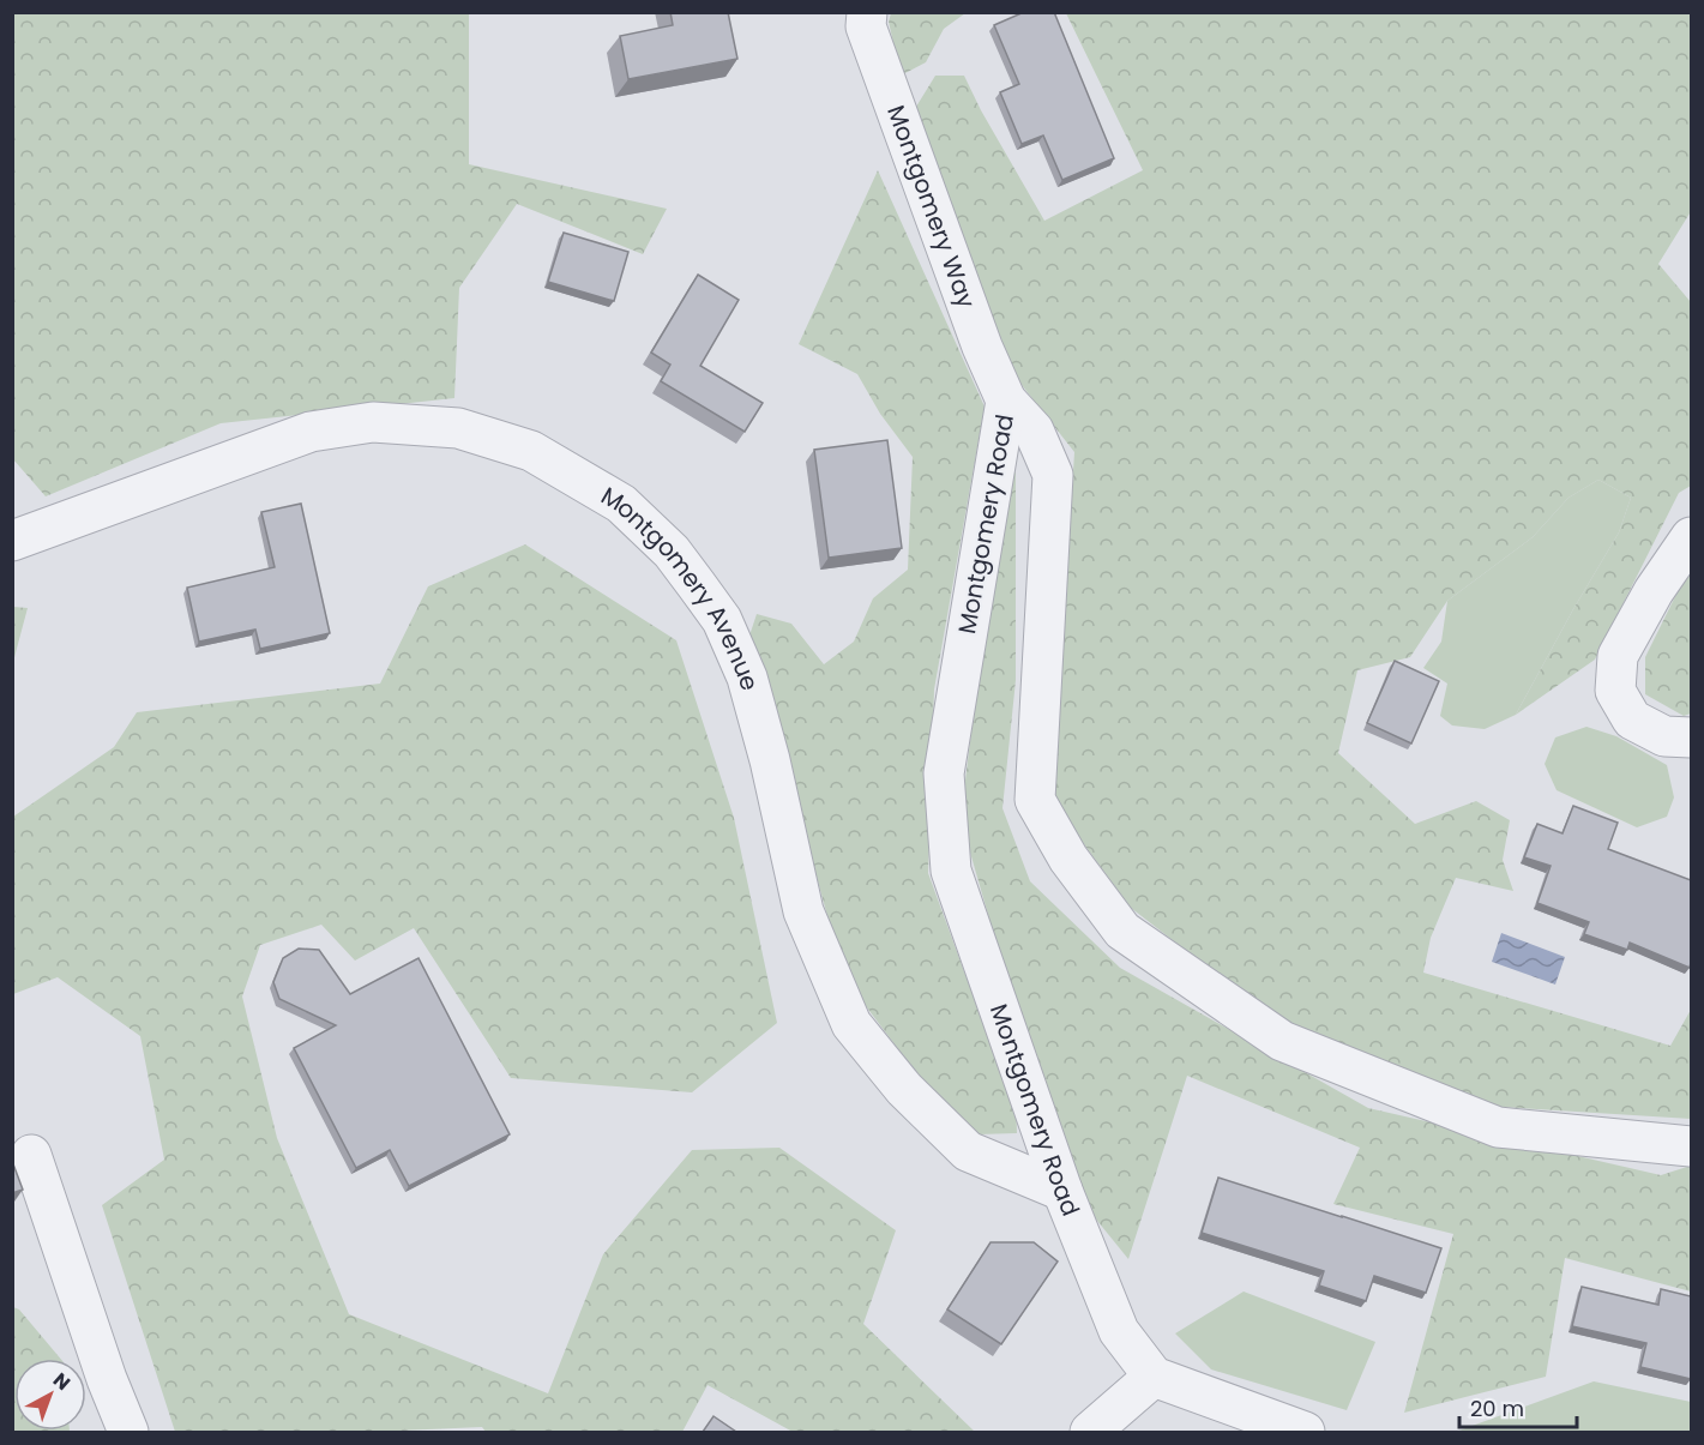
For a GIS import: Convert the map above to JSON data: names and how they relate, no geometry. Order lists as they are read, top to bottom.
{
  "streets": {
    "street": ["Montgomery Way", "Montgomery Road", "Montgomery Avenue"]
  },
  "crossings": [
    ["Montgomery Way", "Montgomery Road"],
    ["Montgomery Road", "Montgomery Avenue"]
  ],
  "scale_bar": "20 m",
  "north": "top right"
}
